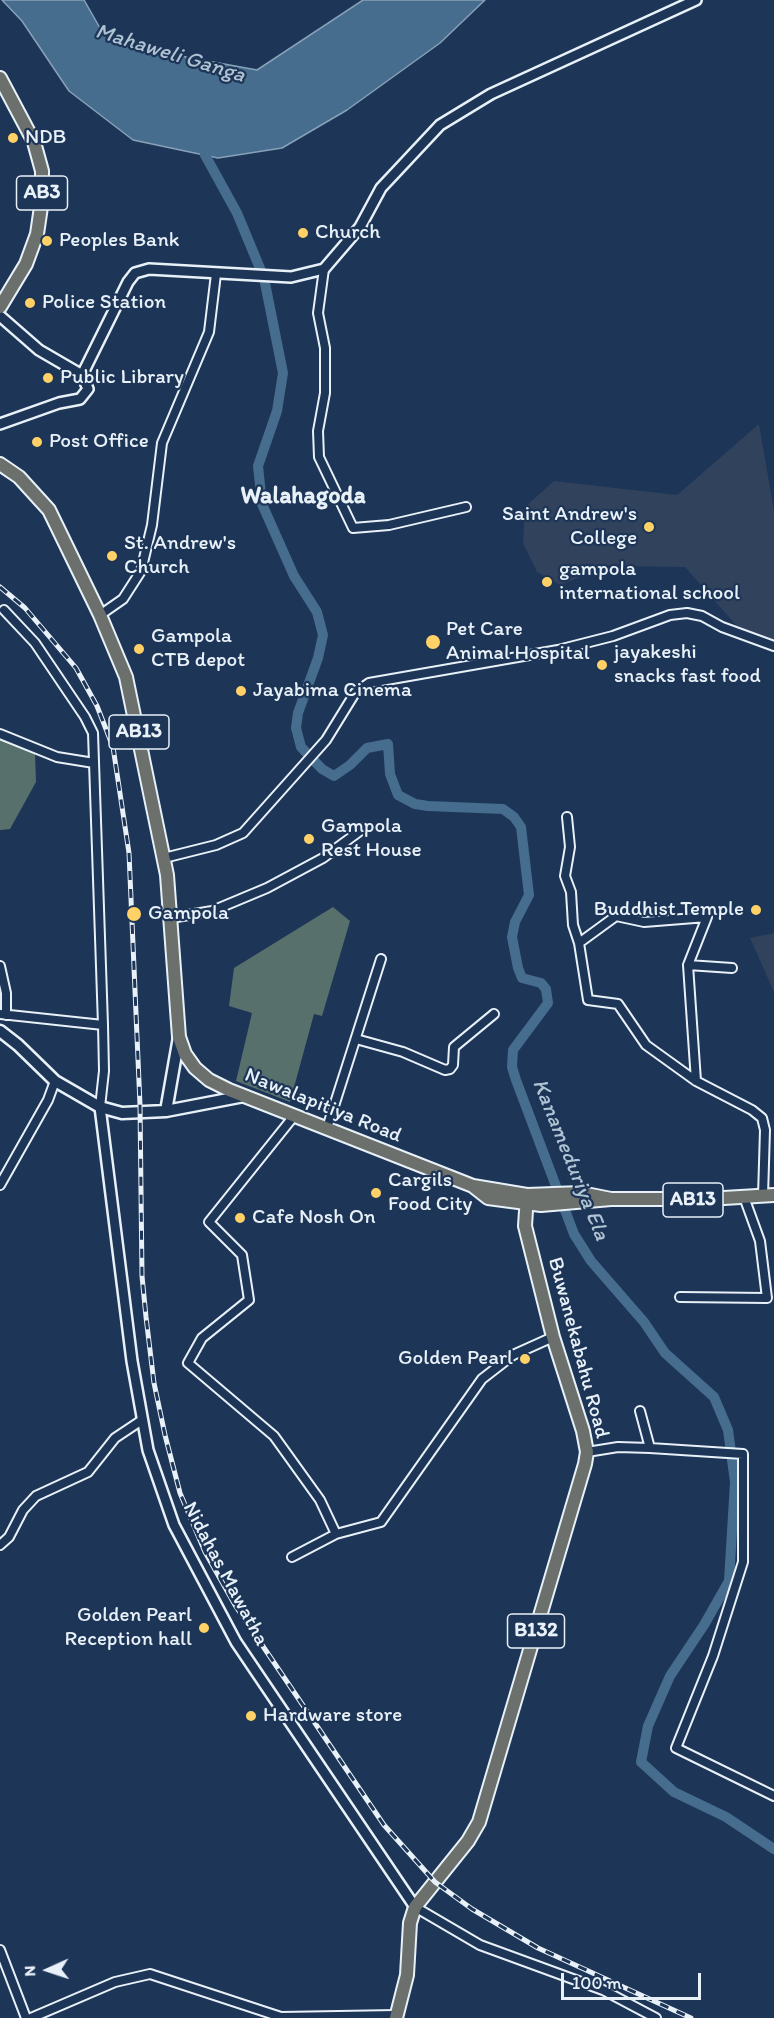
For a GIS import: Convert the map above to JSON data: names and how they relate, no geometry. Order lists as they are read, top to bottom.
{
  "streets": {
    "main road": [
      "AB3",
      "AB13",
      "Nawalapitiya Road",
      "Buwanekabahu Road",
      "B132"
    ],
    "street": ["Nidahas Mawatha"]
  },
  "crossings": [
    ["AB13", "Nawalapitiya Road"],
    ["Nawalapitiya Road", "Buwanekabahu Road"],
    ["Buwanekabahu Road", "Nidahas Mawatha"]
  ],
  "districts": ["Walahagoda"],
  "water": ["Mahaweli Ganga", "Kanameduriya Ela"],
  "places": [
    "NDB",
    "Church",
    "Peoples Bank",
    "Police Station",
    "Public Library",
    "Post Office",
    "Saint Andrew's College",
    "St. Andrew's Church",
    "gampola international school",
    "Pet Care Animal Hospital",
    "Gampola CTB depot",
    "jayakeshi snacks fast food",
    "Jayabima Cinema",
    "Gampola Rest House",
    "Buddhist Temple",
    "Gampola",
    "Cargils Food City",
    "Cafe Nosh On",
    "Golden Pearl",
    "Golden Pearl Reception hall",
    "Hardware store"
  ],
  "scale_bar": "100 m",
  "north": "left"
}
